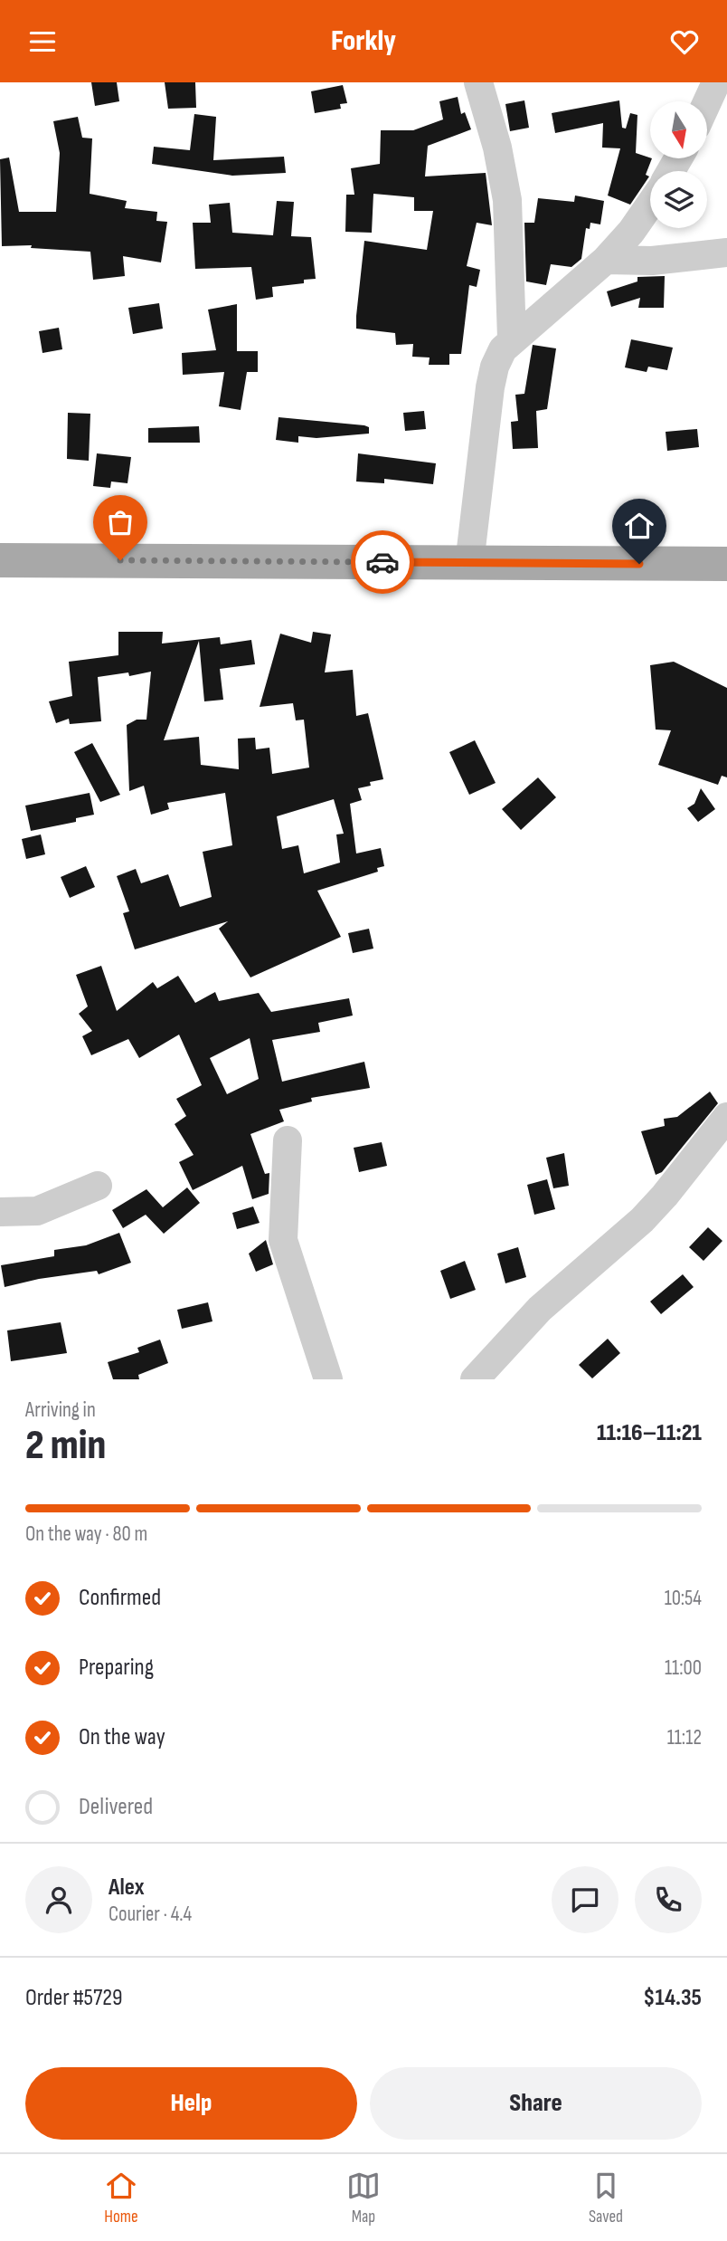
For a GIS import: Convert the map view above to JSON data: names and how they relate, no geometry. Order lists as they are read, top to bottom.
{
  "north": "bottom",
  "page": {
    "header": "Forkly",
    "heading": ["2 min", "Arriving in", "11:16–11:21"],
    "panel": [
      "Alex",
      "Courier · 4.4",
      "Order #5729",
      "$14.35"
    ],
    "bar": "On the way · 80 m",
    "list": [
      ["Confirmed", "10:54"],
      ["Preparing", "11:00"],
      ["On the way", "11:12"],
      "Delivered"
    ],
    "buttons": ["Help", "Share"],
    "tabs": ["Home", "Map", "Saved"]
  }
}
